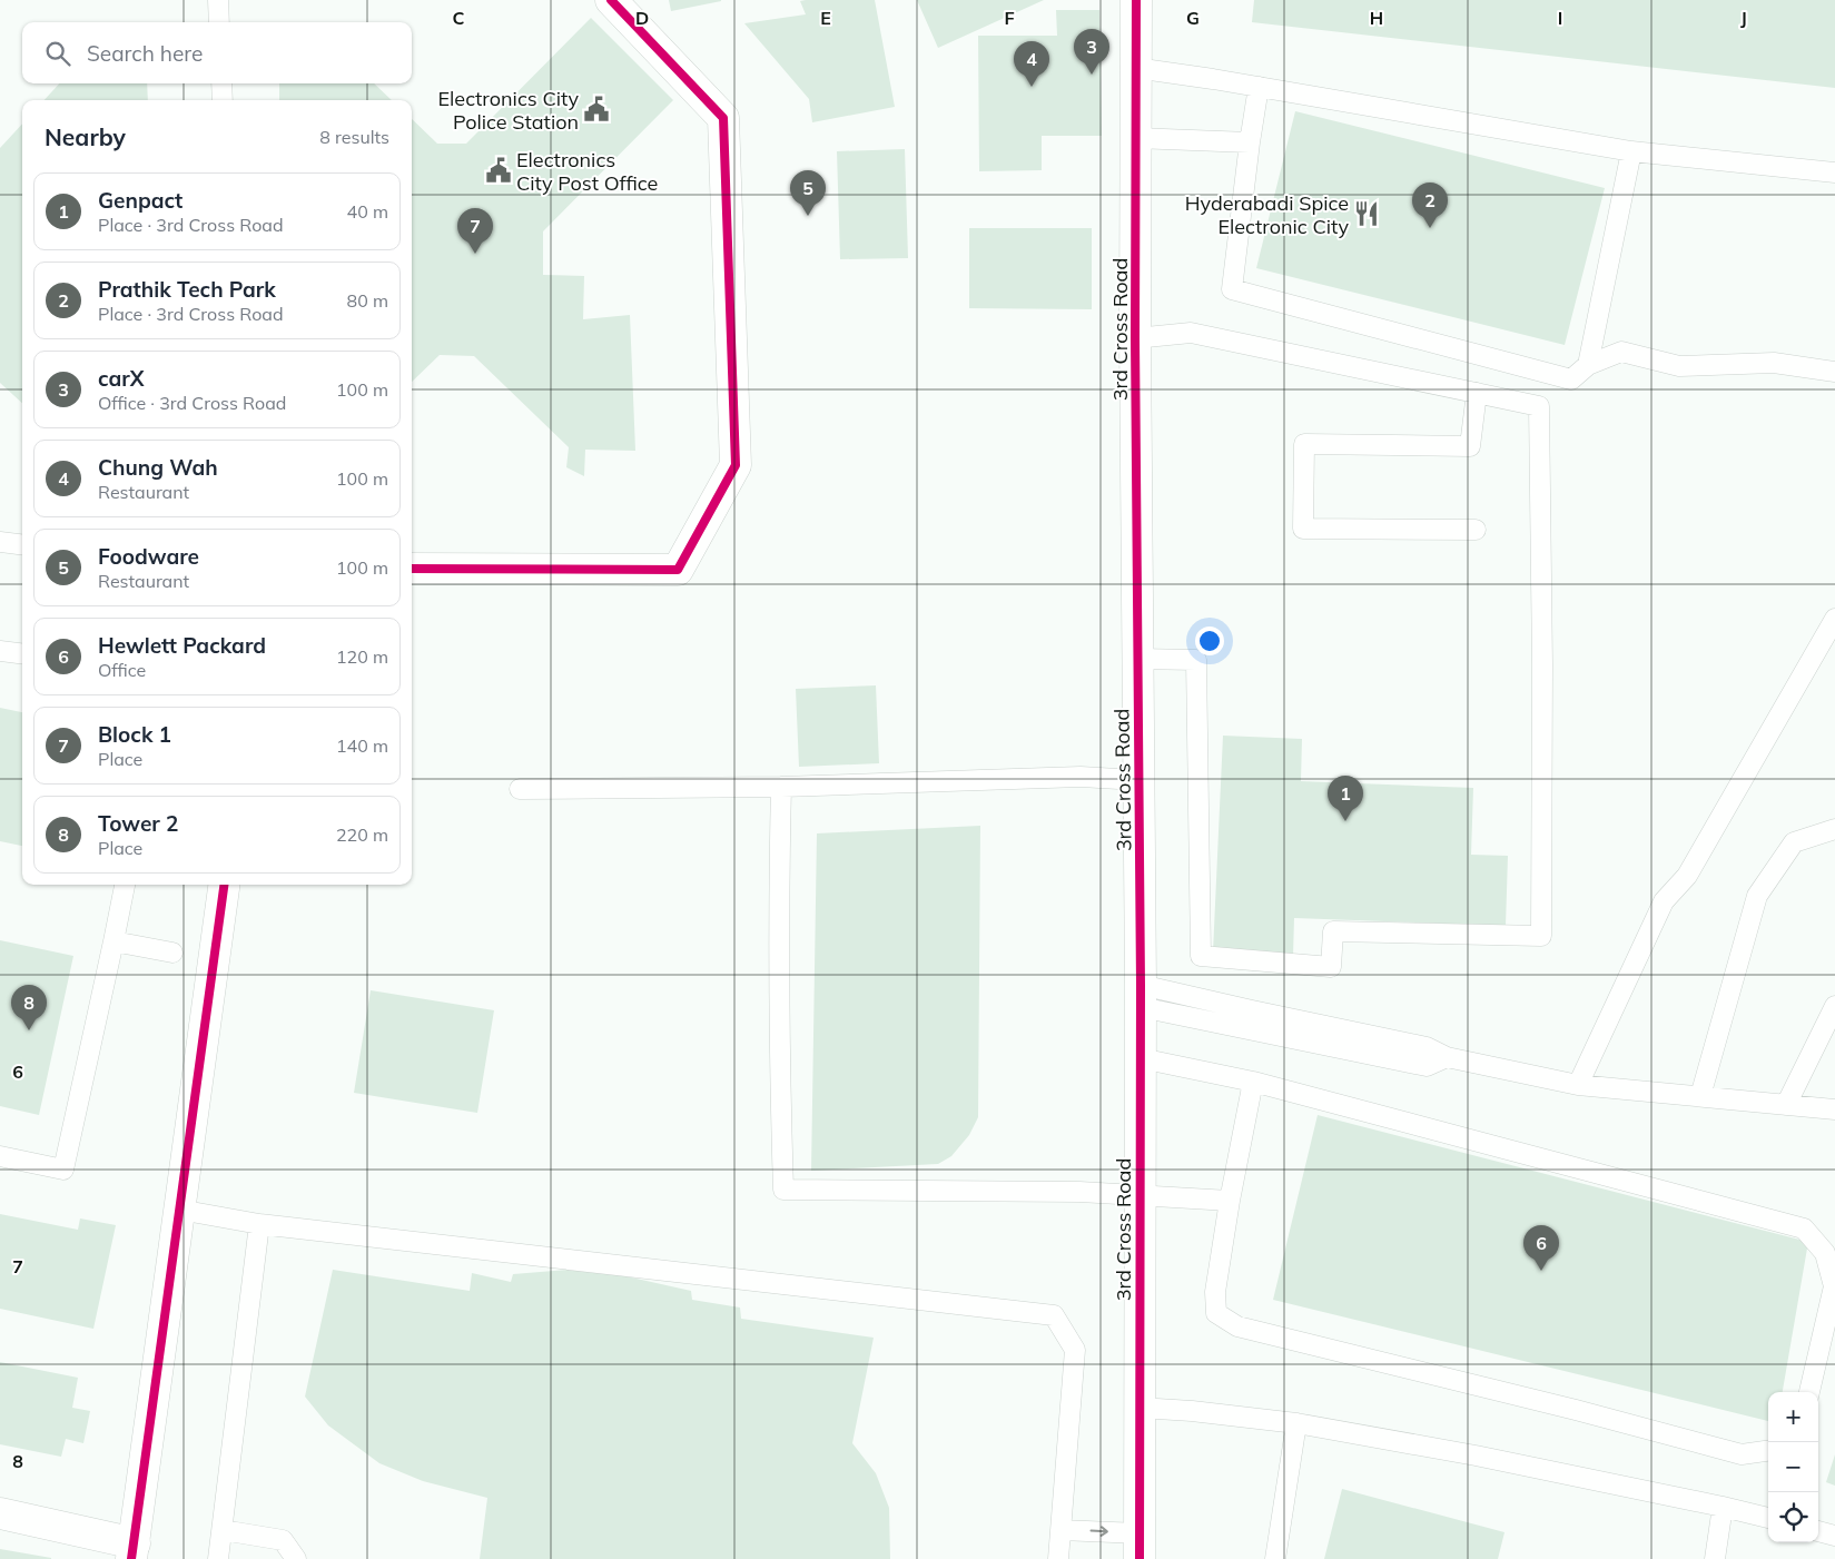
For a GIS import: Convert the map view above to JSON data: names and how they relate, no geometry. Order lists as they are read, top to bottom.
{
  "streets": {
    "street": ["3rd Cross Road"]
  },
  "places": {
    "public building": ["Electronics City Police Station", "Electronics City Post Office"],
    "restaurant": ["Hyderabadi Spice Electronic City"]
  },
  "page": {
    "search": "Search here",
    "pins": [
      "3",
      "4",
      "5",
      "2",
      "7",
      "1",
      "8",
      "6"
    ],
    "heading": ["Nearby", "8 results"],
    "list": [
      {
        "mark": "1",
        "name": "Genpact",
        "note": "Place · 3rd Cross Road",
        "value": "40 m"
      },
      {
        "mark": "2",
        "name": "Prathik Tech Park",
        "note": "Place · 3rd Cross Road",
        "value": "80 m"
      },
      {
        "mark": "3",
        "name": "carX",
        "note": "Office · 3rd Cross Road",
        "value": "100 m"
      },
      {
        "mark": "4",
        "name": "Chung Wah",
        "note": "Restaurant",
        "value": "100 m"
      },
      {
        "mark": "5",
        "name": "Foodware",
        "note": "Restaurant",
        "value": "100 m"
      },
      {
        "mark": "6",
        "name": "Hewlett Packard",
        "note": "Office",
        "value": "120 m"
      },
      {
        "mark": "7",
        "name": "Block 1",
        "note": "Place",
        "value": "140 m"
      },
      {
        "mark": "8",
        "name": "Tower 2",
        "note": "Place",
        "value": "220 m"
      }
    ],
    "map_buttons": ["+", "−"]
  },
  "grid": {
    "columns": [
      "C",
      "D",
      "E",
      "F",
      "G",
      "H",
      "I",
      "J"
    ],
    "rows": ["6", "7", "8"]
  }
}
